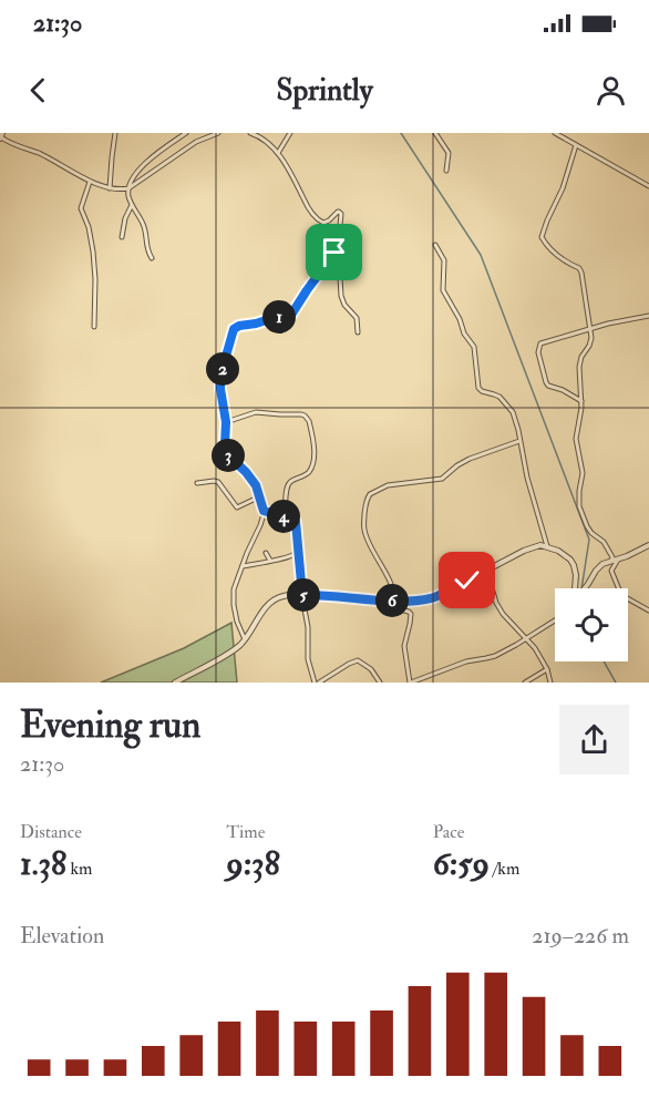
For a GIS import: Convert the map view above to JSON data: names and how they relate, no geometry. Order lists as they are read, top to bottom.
{
  "page": {
    "status": "21:30",
    "header": "Sprintly",
    "pins": [
      "1",
      "2",
      "3",
      "4",
      "5",
      "6"
    ],
    "heading": ["Evening run", "21:30"],
    "stats": [
      ["Distance", "1.38 km"],
      ["Time", "9:38"],
      ["Pace", "6:59 /km"]
    ],
    "chart": ["Elevation", "219–226 m"]
  }
}
